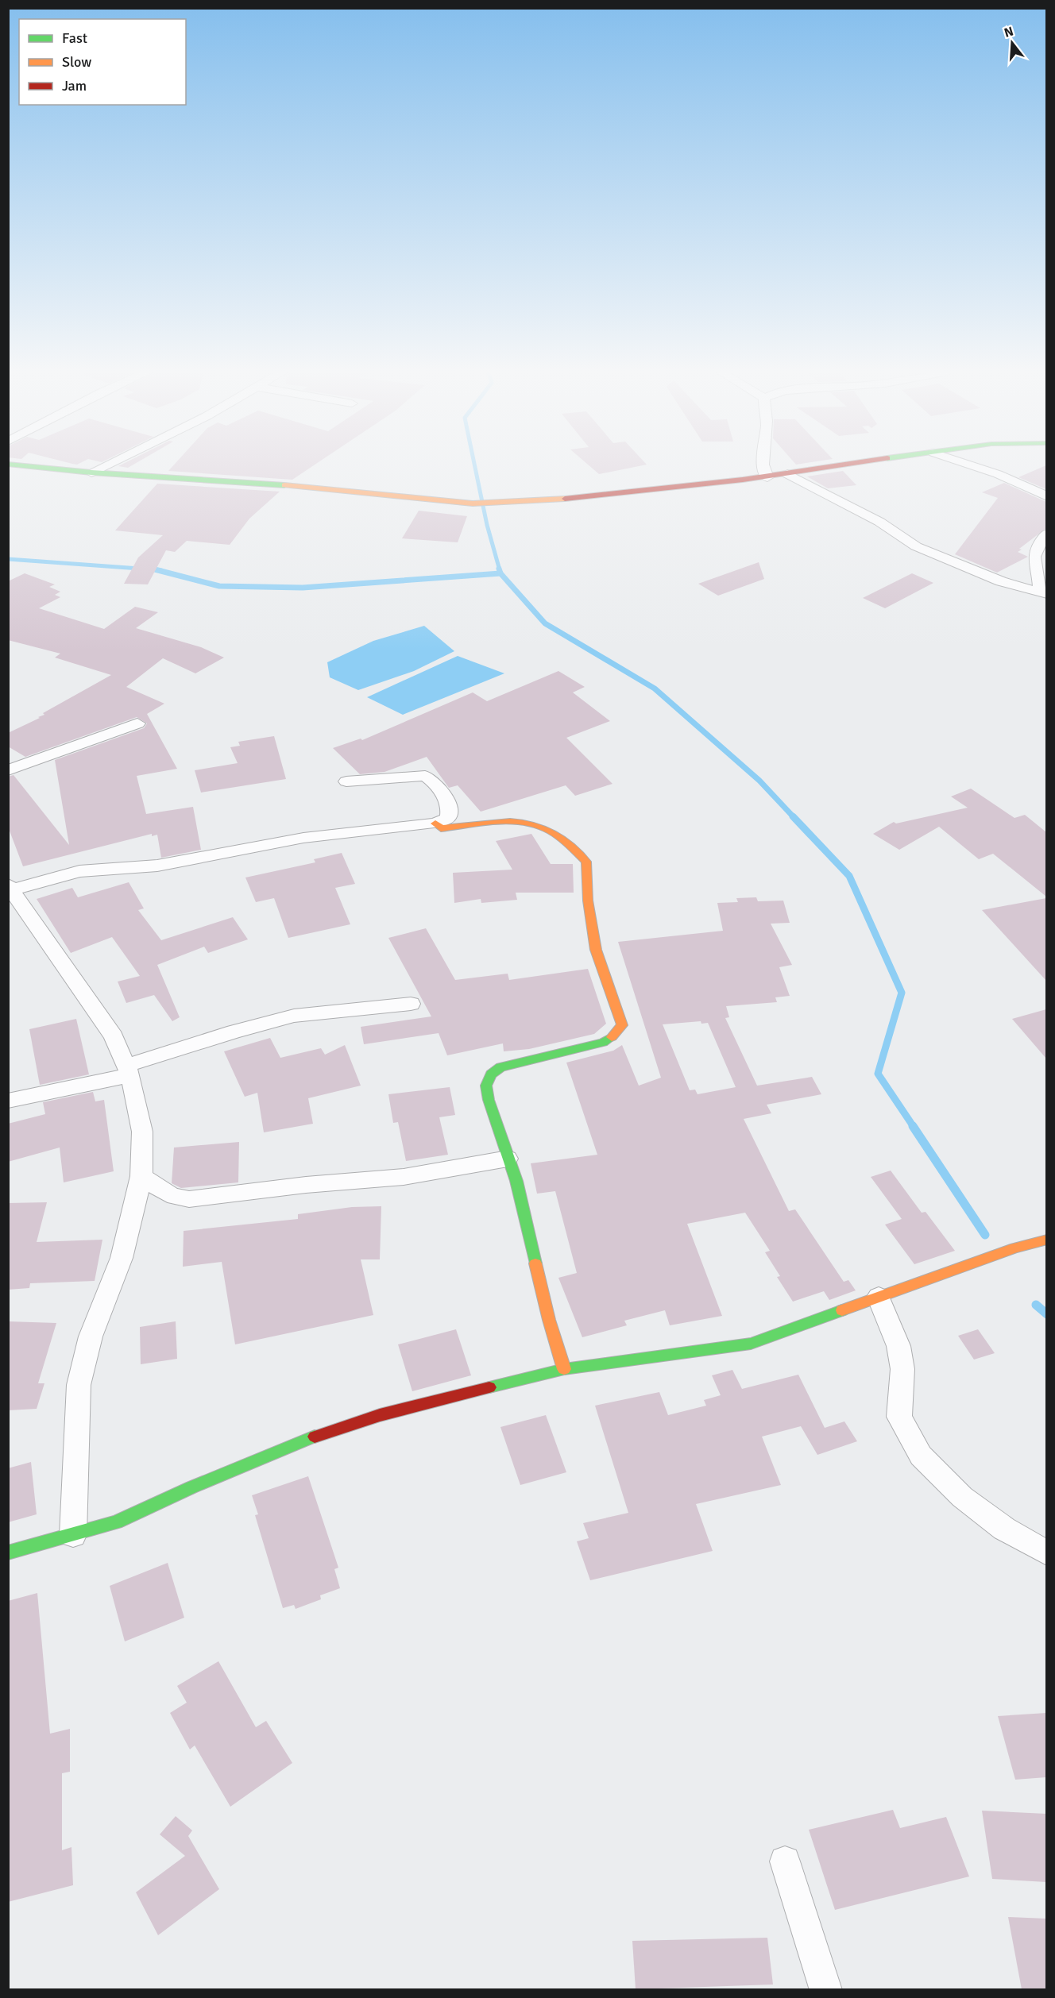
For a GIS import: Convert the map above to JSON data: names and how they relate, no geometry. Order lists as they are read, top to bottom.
{
  "legend": ["Fast", "Slow", "Jam"],
  "north": "top"
}
